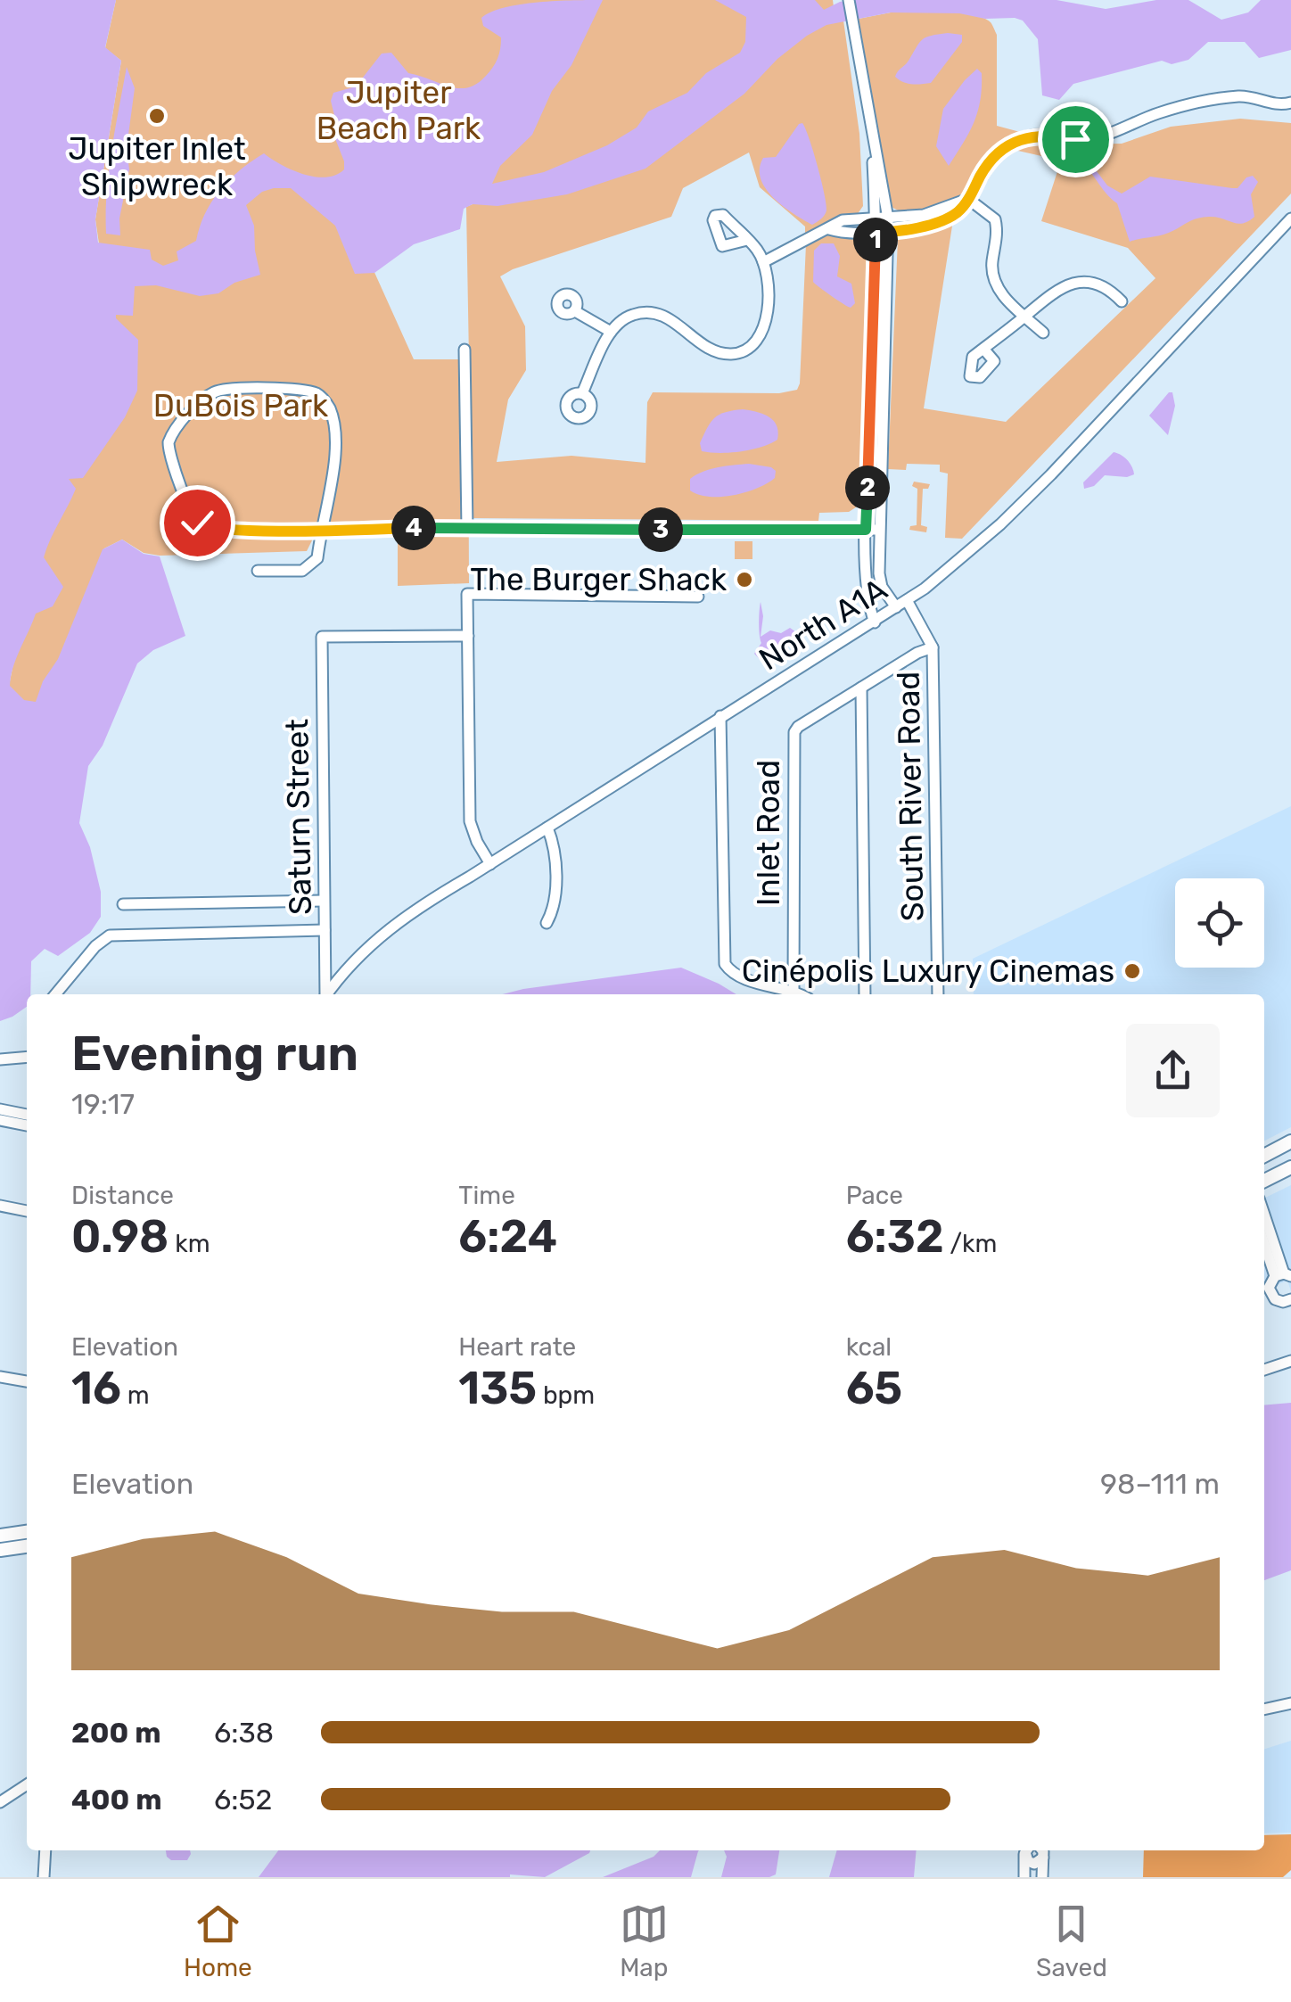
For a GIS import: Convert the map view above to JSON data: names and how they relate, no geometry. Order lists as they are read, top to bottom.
{
  "streets": {
    "street": [
      "North A1A",
      "South River Road",
      "Saturn Street",
      "Inlet Road"
    ]
  },
  "crossings": [
    ["North A1A", "South River Road"],
    ["South River Road", "Inlet Road"]
  ],
  "parks": ["Jupiter Beach Park", "DuBois Park"],
  "places": ["Jupiter Inlet Shipwreck", "The Burger Shack", "Cinépolis Luxury Cinemas"],
  "page": {
    "pins": [
      "1",
      "2",
      "4",
      "3"
    ],
    "heading": ["Evening run", "19:17"],
    "stats": [
      ["Distance", "0.98 km"],
      ["Time", "6:24"],
      ["Pace", "6:32 /km"],
      ["Elevation", "16 m"],
      ["Heart rate", "135 bpm"],
      ["kcal", "65"]
    ],
    "chart": ["Elevation", "98–111 m"],
    "list": [
      {
        "name": "200 m",
        "note": "6:38"
      },
      {
        "name": "400 m",
        "note": "6:52"
      }
    ],
    "tabs": ["Home", "Map", "Saved"]
  }
}
